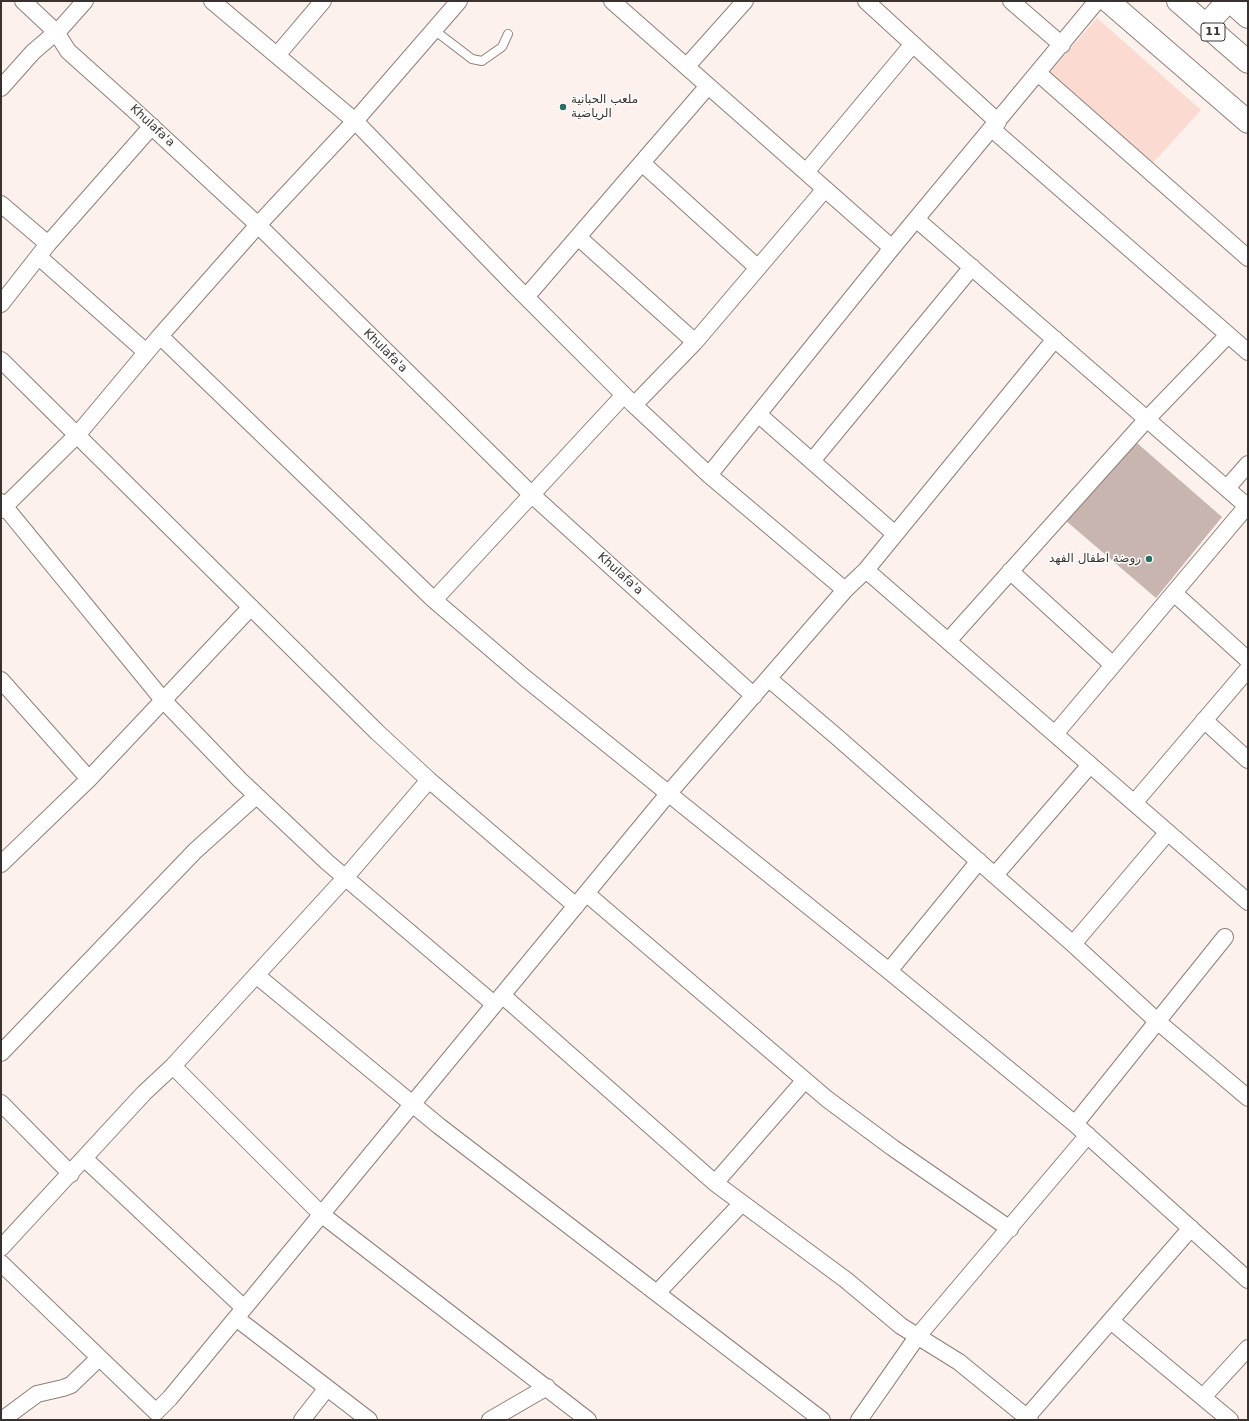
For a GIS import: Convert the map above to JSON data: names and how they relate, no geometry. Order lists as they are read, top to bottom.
{
  "streets": {
    "main road": ["11"],
    "street": ["Khulafa'a"]
  },
  "places": ["ملعب الحبانية الرياضية", "روضة اطفال الفهد"]
}
